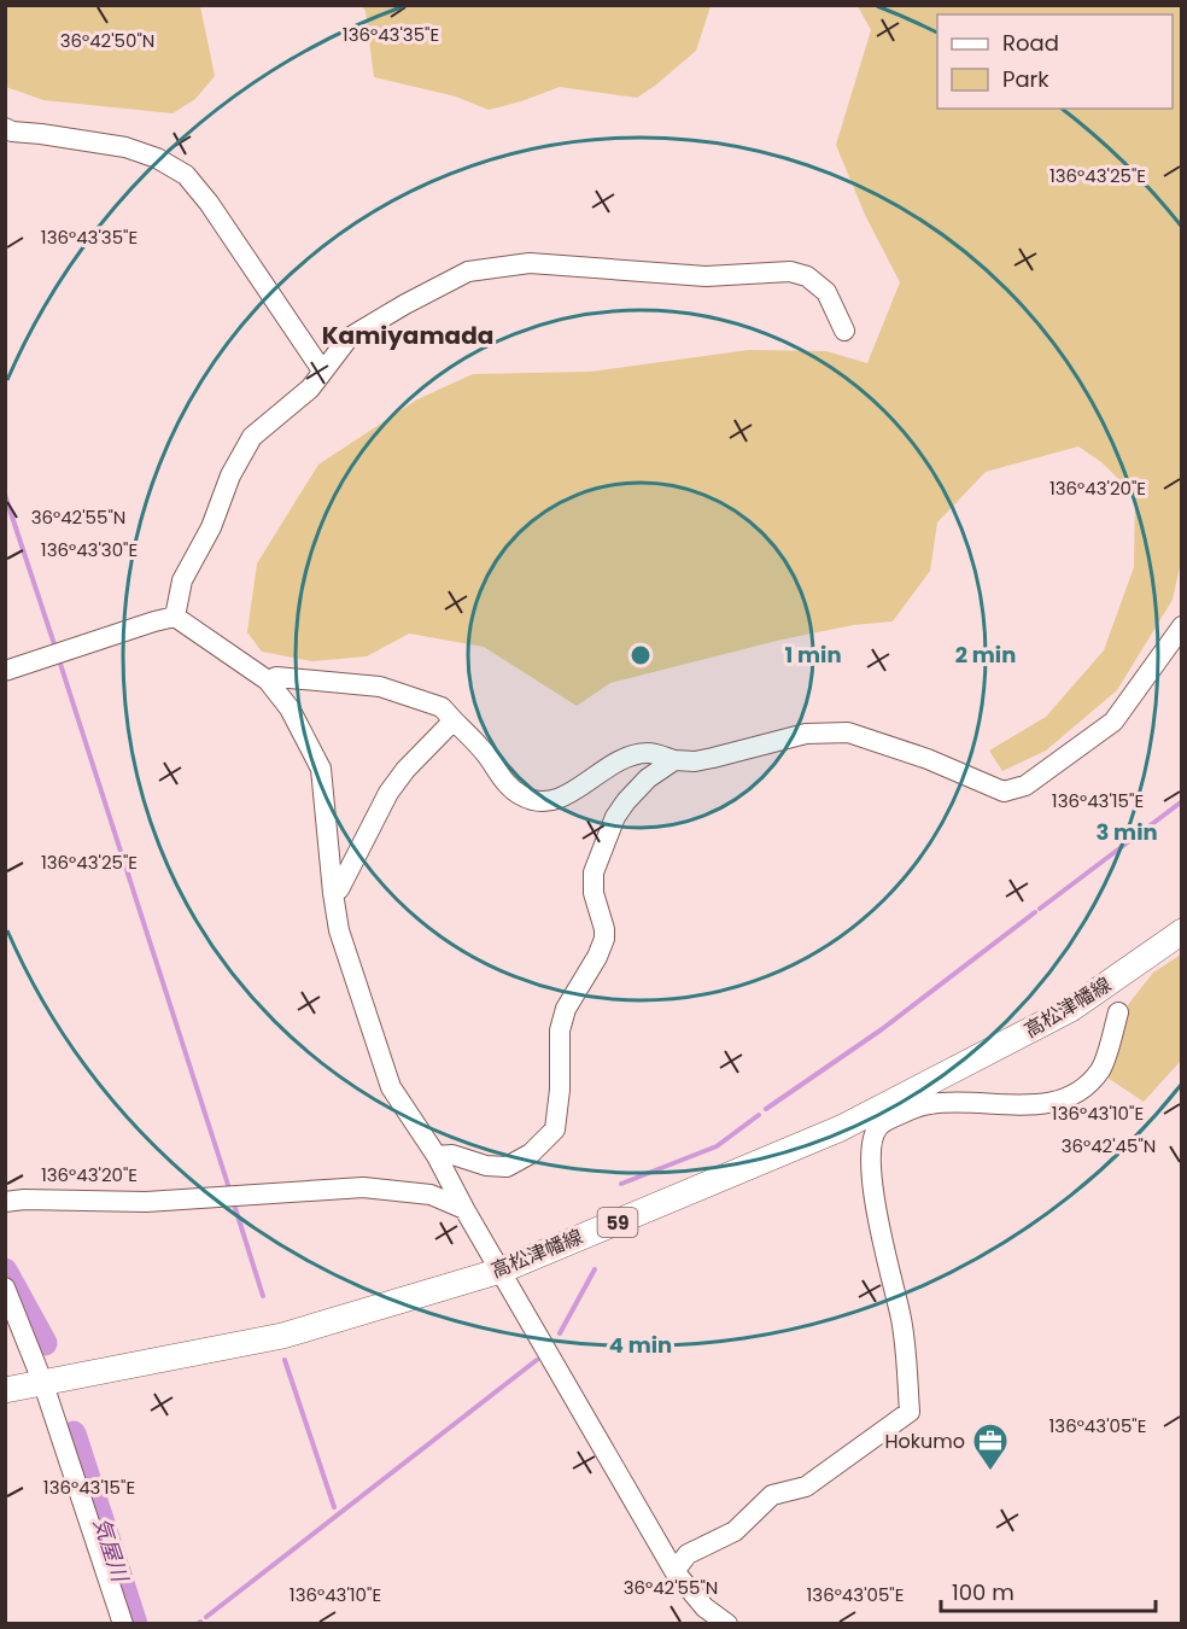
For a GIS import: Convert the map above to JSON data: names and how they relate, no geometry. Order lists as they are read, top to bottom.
{
  "streets": {
    "main road": ["高松津幡線", "59"]
  },
  "districts": ["Kamiyamada"],
  "water": ["気屋川"],
  "places": {
    "office": ["Hokumo"]
  },
  "legend": ["Road", "Park"],
  "scale_bar": "100 m",
  "coordinates": [
    "136°43'35\"E",
    "36°42'50\"N",
    "136°43'25\"E",
    "136°43'20\"E",
    "36°42'55\"N",
    "136°43'30\"E",
    "136°43'15\"E",
    "136°43'10\"E",
    "36°42'45\"N",
    "136°43'05\"E"
  ],
  "rings": [
    "1 min",
    "2 min",
    "3 min",
    "4 min"
  ]
}
